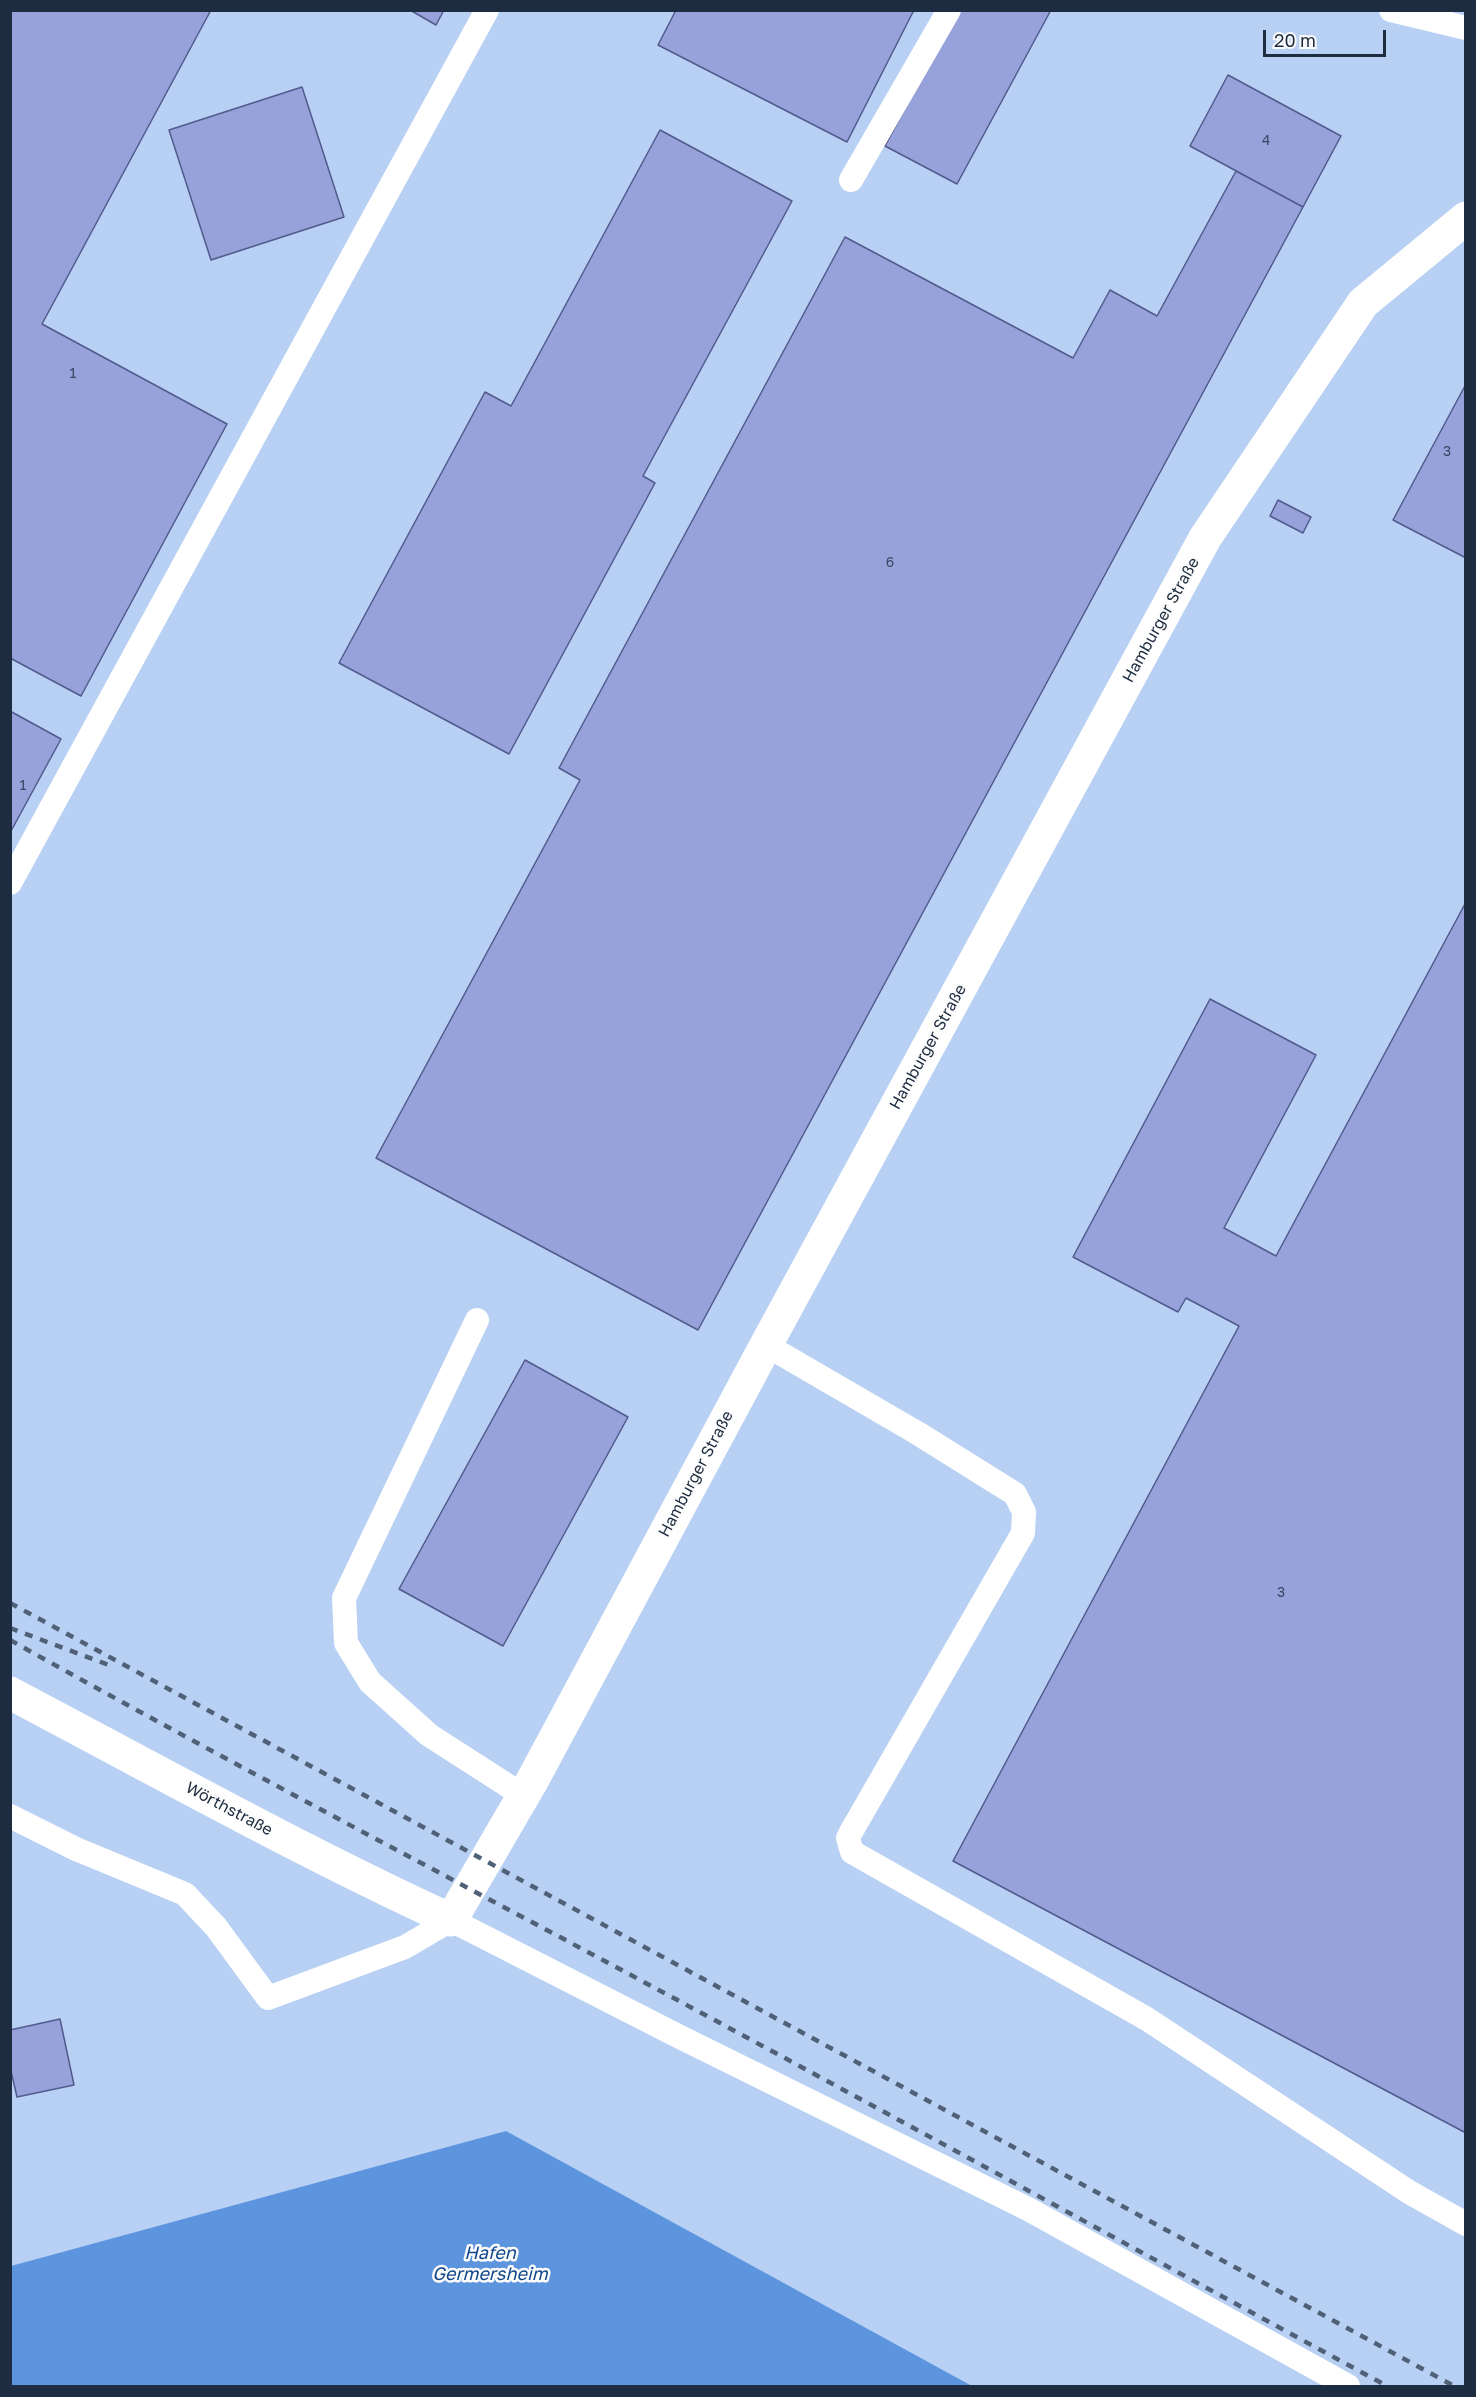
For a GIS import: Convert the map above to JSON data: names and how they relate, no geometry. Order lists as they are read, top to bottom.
{
  "streets": {
    "street": ["Hamburger Straße", "Wörthstraße"]
  },
  "crossings": [
    ["Hamburger Straße", "Wörthstraße"]
  ],
  "water": ["Hafen Germersheim"],
  "house_numbers": [
    "4",
    "1",
    "3",
    "6",
    "1",
    "3"
  ],
  "scale_bar": "20 m"
}
